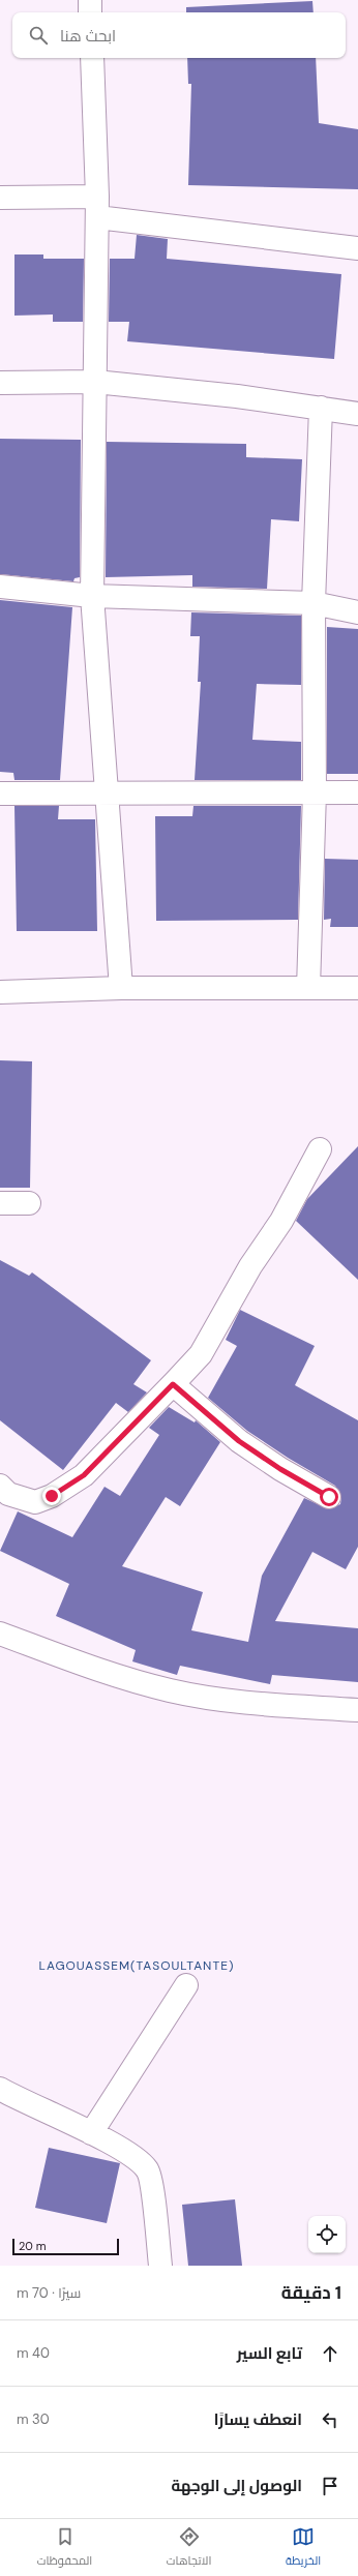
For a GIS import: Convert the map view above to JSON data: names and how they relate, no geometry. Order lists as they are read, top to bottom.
{
  "districts": ["LAGOUASSEM(TASOULTANTE)"],
  "scale_bar": "20 m",
  "page": {
    "search": "ابحث هنا",
    "scale": "20 m",
    "heading": ["1 دقيقة", "سيرًا · 70 m"],
    "list": [
      ["تابع السير", "40 m"],
      ["انعطف يسارًا", "30 m"],
      "الوصول إلى الوجهة"
    ],
    "nav": ["الخريطة", "الاتجاهات", "المحفوظات"]
  }
}
